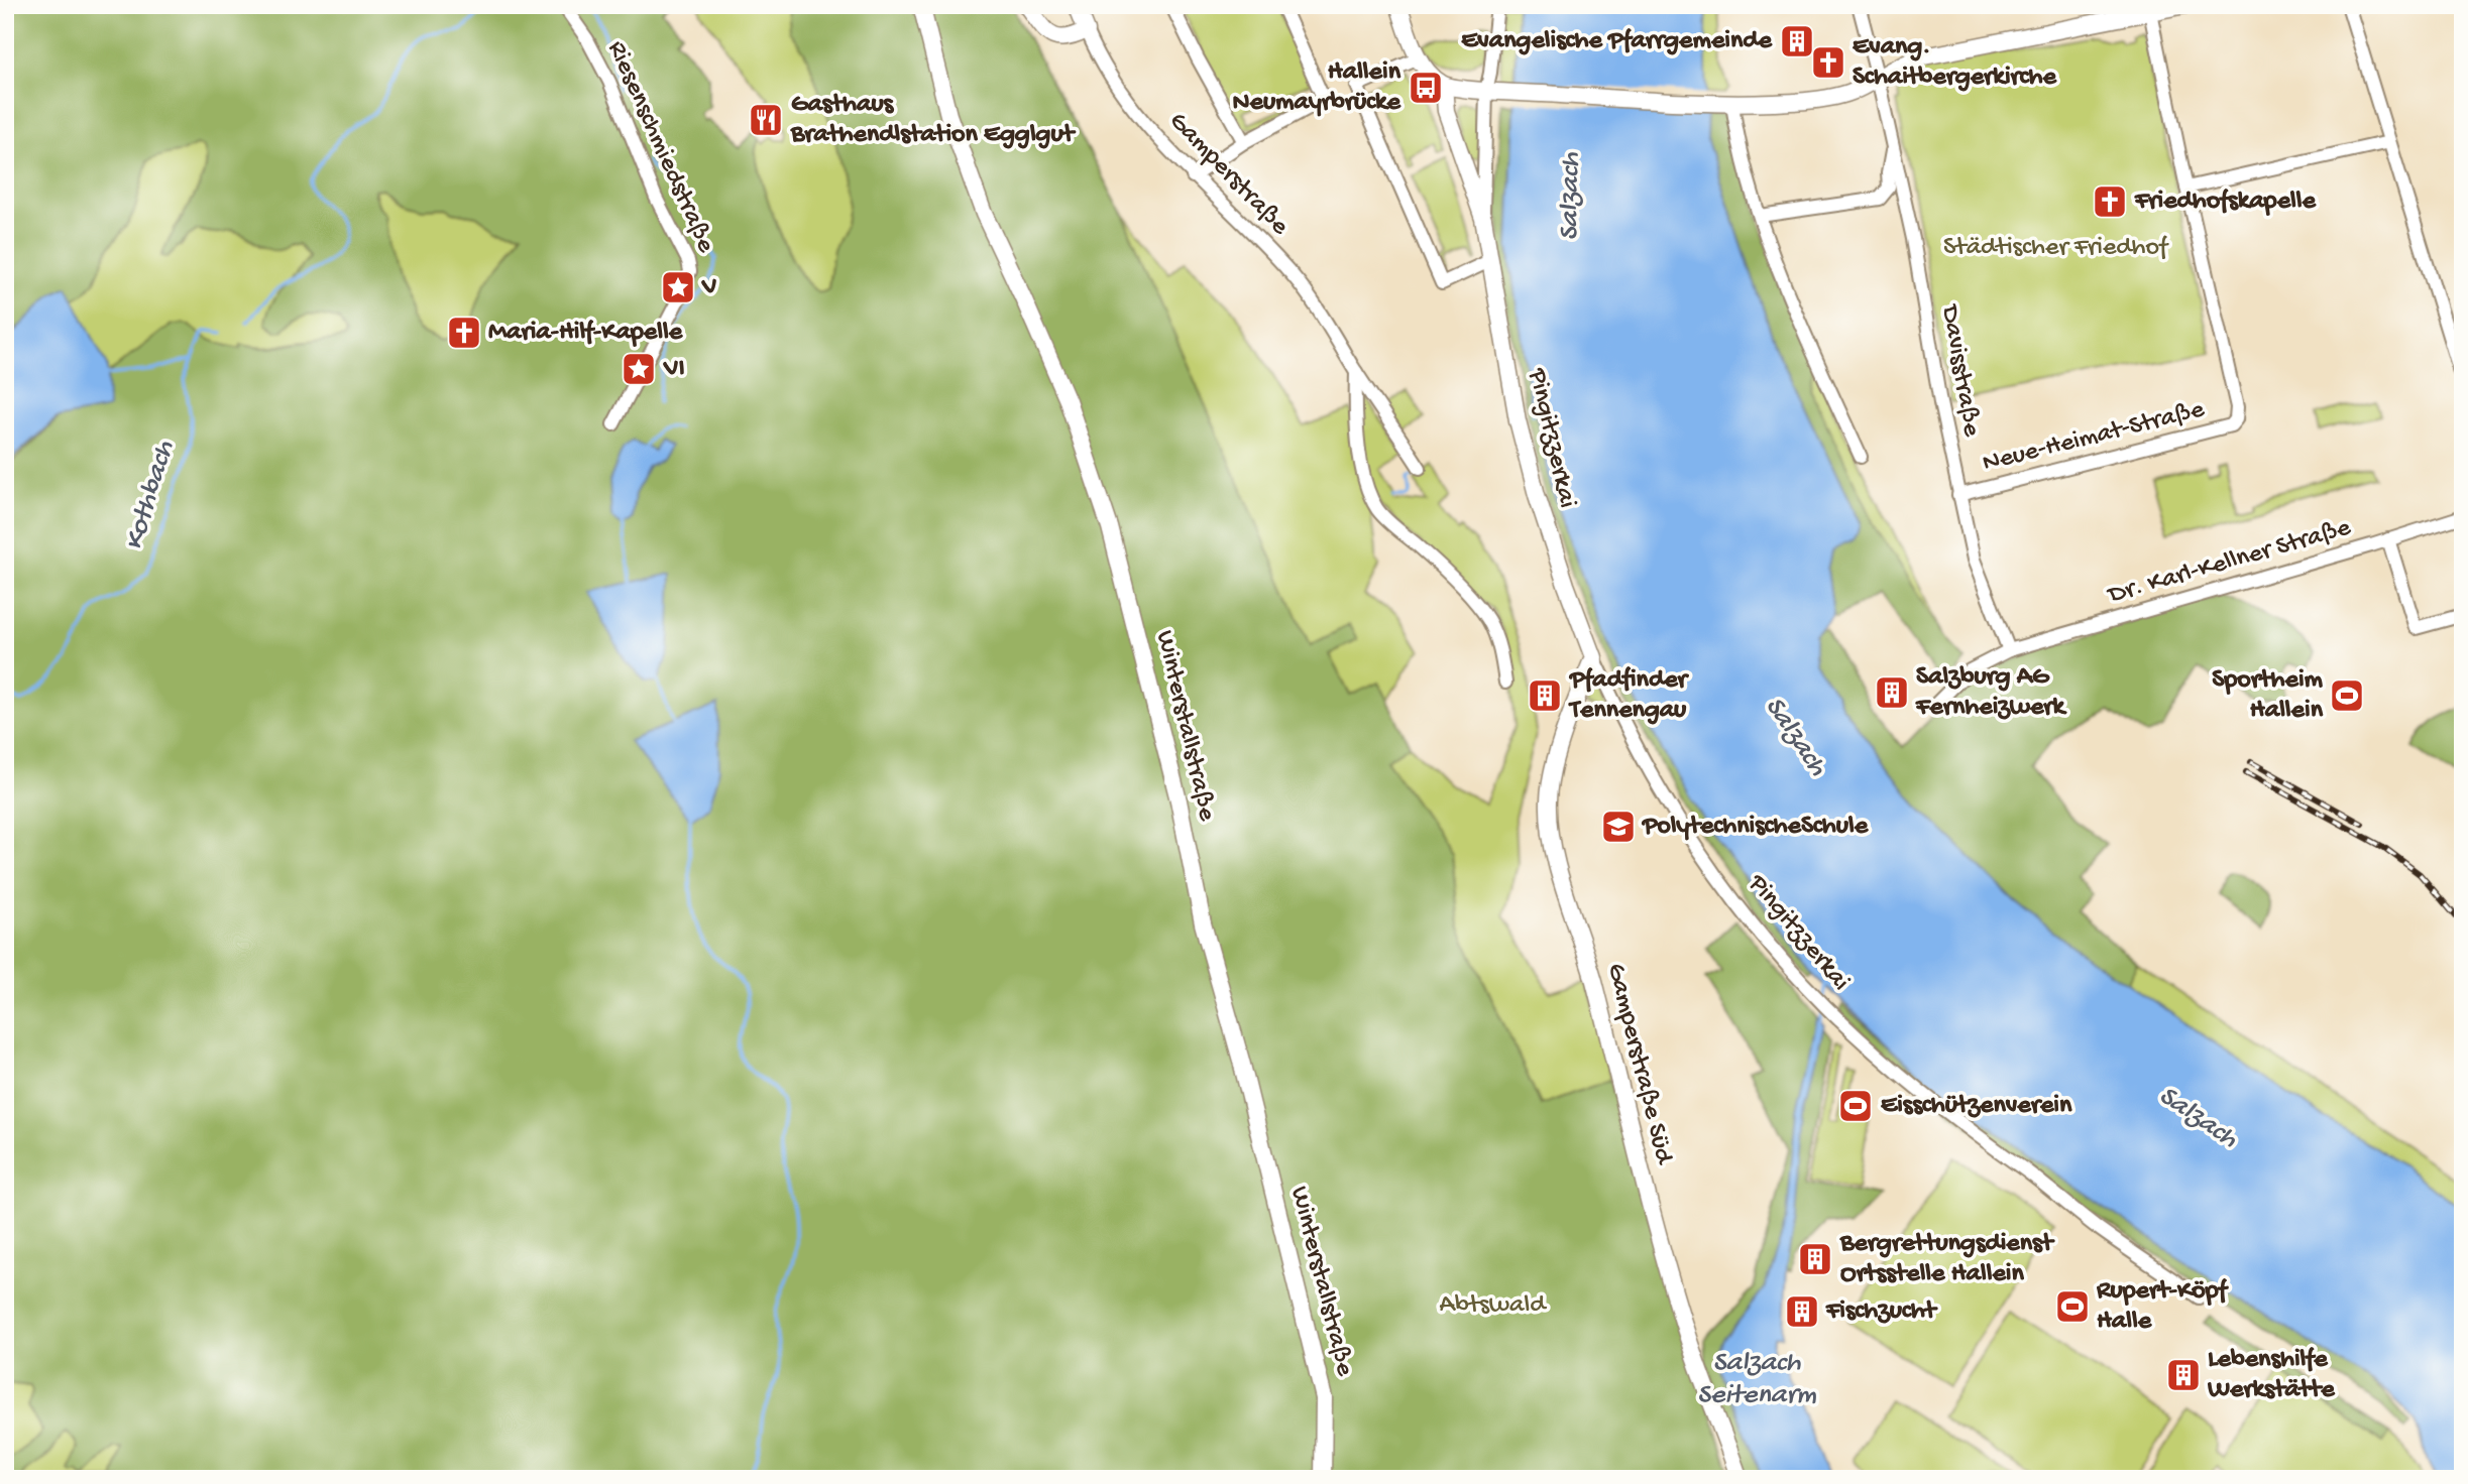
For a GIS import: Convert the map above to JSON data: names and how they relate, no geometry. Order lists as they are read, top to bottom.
{
  "streets": {
    "street": [
      "Riesenschmiedstraße",
      "Gamperstraße",
      "Davisstraße",
      "Neue-Heimat-Straße",
      "Pingitzzerkai",
      "Dr. Karl-Kellner Straße",
      "Winterstallstraße",
      "Gamperstraße Süd"
    ]
  },
  "crossings": [
    ["Davisstraße", "Neue-Heimat-Straße"],
    ["Davisstraße", "Dr. Karl-Kellner Straße"],
    ["Pingitzzerkai", "Gamperstraße Süd"]
  ],
  "water": ["Salzach", "Kothbach", "Salzach Seitenarm"],
  "parks": ["Städtischer Friedhof", "Abtswald"],
  "places": {
    "building": [
      "Evangelische Pfarrgemeinde",
      "Salzburg AG Fernheizwerk",
      "Pfadfinder Tennengau",
      "Bergrettungsdienst Ortsstelle Hallein",
      "Fischzucht",
      "Lebenshilfe Werkstätte"
    ],
    "church": ["Evang. Schaitbergerkirche", "Friedhofskapelle", "Maria-Hilf-Kapelle"],
    "bus stop": ["Hallein Neumayrbrücke"],
    "restaurant": ["Gasthaus Brathendlstation Egglgut"],
    "place": ["V", "VI"],
    "sports": ["Sportheim Hallein", "Eisschützenverein", "Rupert-Köpf Halle"],
    "school or university": ["PolytechnischeSchule"]
  }
}
